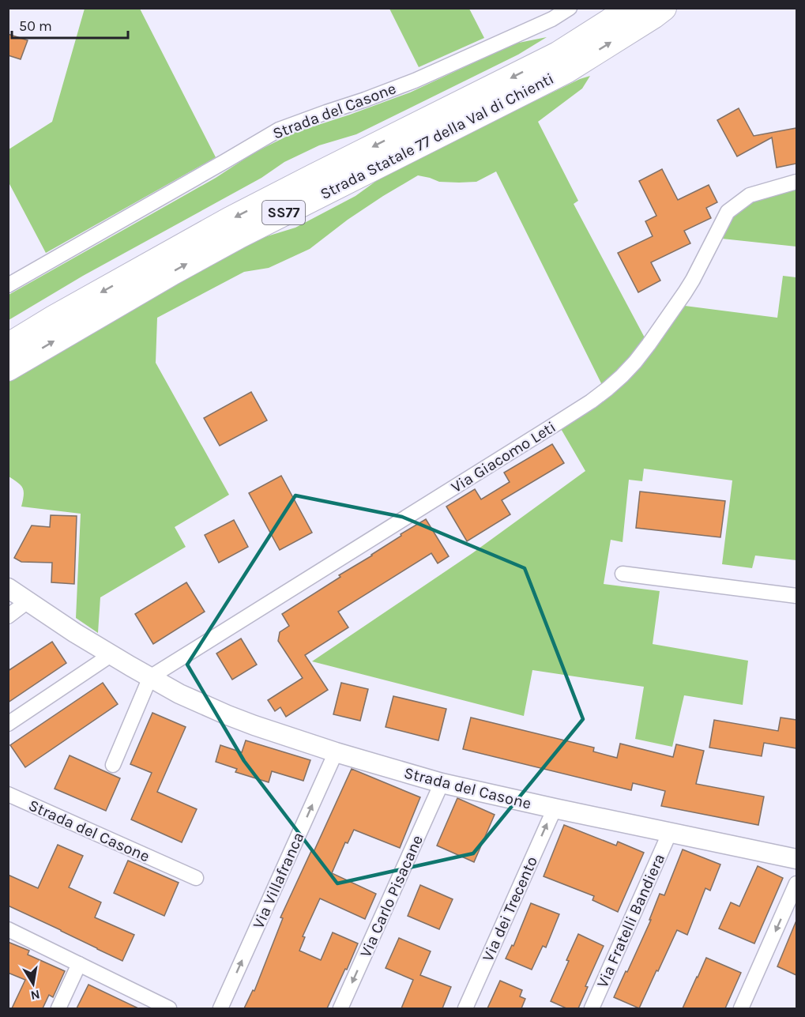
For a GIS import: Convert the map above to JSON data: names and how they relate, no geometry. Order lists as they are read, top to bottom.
{
  "streets": {
    "highway": ["Strada Statale 77 della Val di Chienti", "SS77"],
    "street": [
      "Strada del Casone",
      "Via Giacomo Leti",
      "Via Villafranca",
      "Via Carlo Pisacane",
      "Via dei Trecento",
      "Via Fratelli Bandiera"
    ]
  },
  "crossings": [
    ["Strada del Casone", "Via Giacomo Leti"],
    ["Strada del Casone", "Via Villafranca"],
    ["Strada del Casone", "Via Carlo Pisacane"],
    ["Strada del Casone", "Via dei Trecento"],
    ["Strada del Casone", "Via Fratelli Bandiera"]
  ],
  "one_way": ["Via Villafranca", "Via Carlo Pisacane", "Via dei Trecento"],
  "scale_bar": "50 m",
  "north": "bottom"
}
